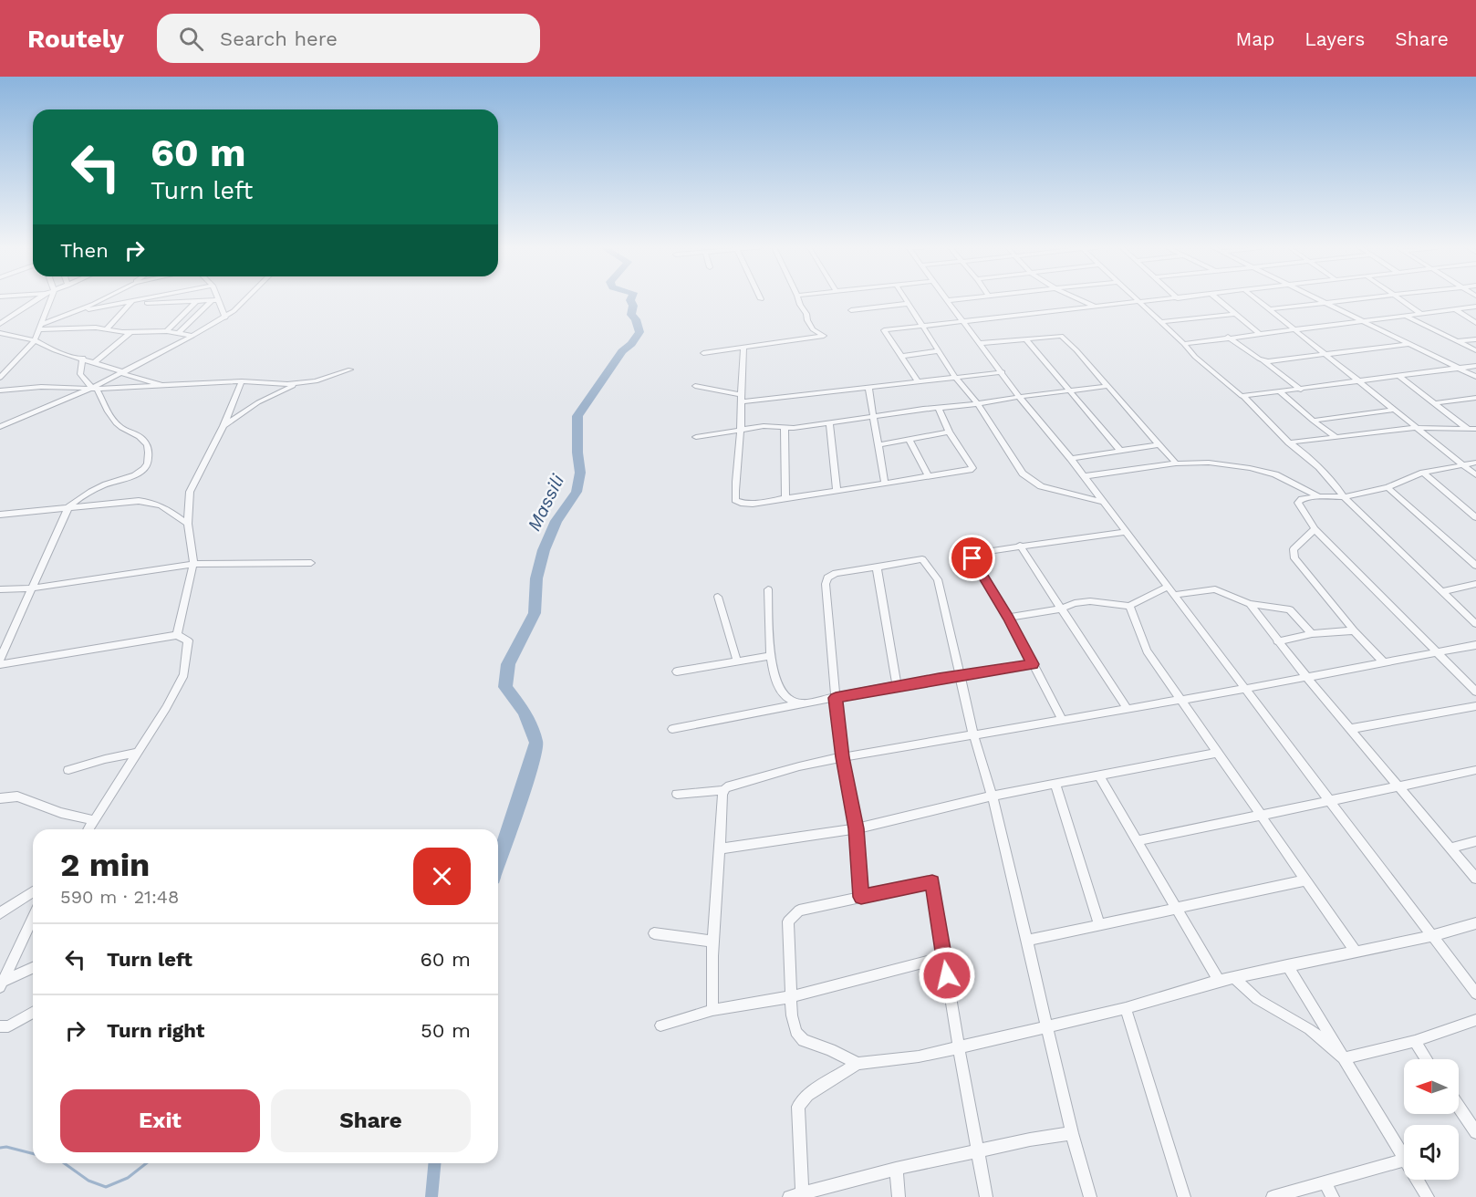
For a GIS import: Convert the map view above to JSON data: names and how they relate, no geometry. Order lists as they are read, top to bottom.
{
  "water": ["Massili"],
  "north": "left",
  "page": {
    "header": "Routely",
    "search": "Search here",
    "nav": ["Map", "Layers", "Share"],
    "turn": ["60 m", "Turn left"],
    "then": "Then",
    "heading": ["2 min", "590 m · 21:48"],
    "list": [
      {
        "name": "Turn left",
        "value": "60 m"
      },
      {
        "name": "Turn right",
        "value": "50 m"
      }
    ],
    "buttons": ["Exit", "Share"]
  }
}
